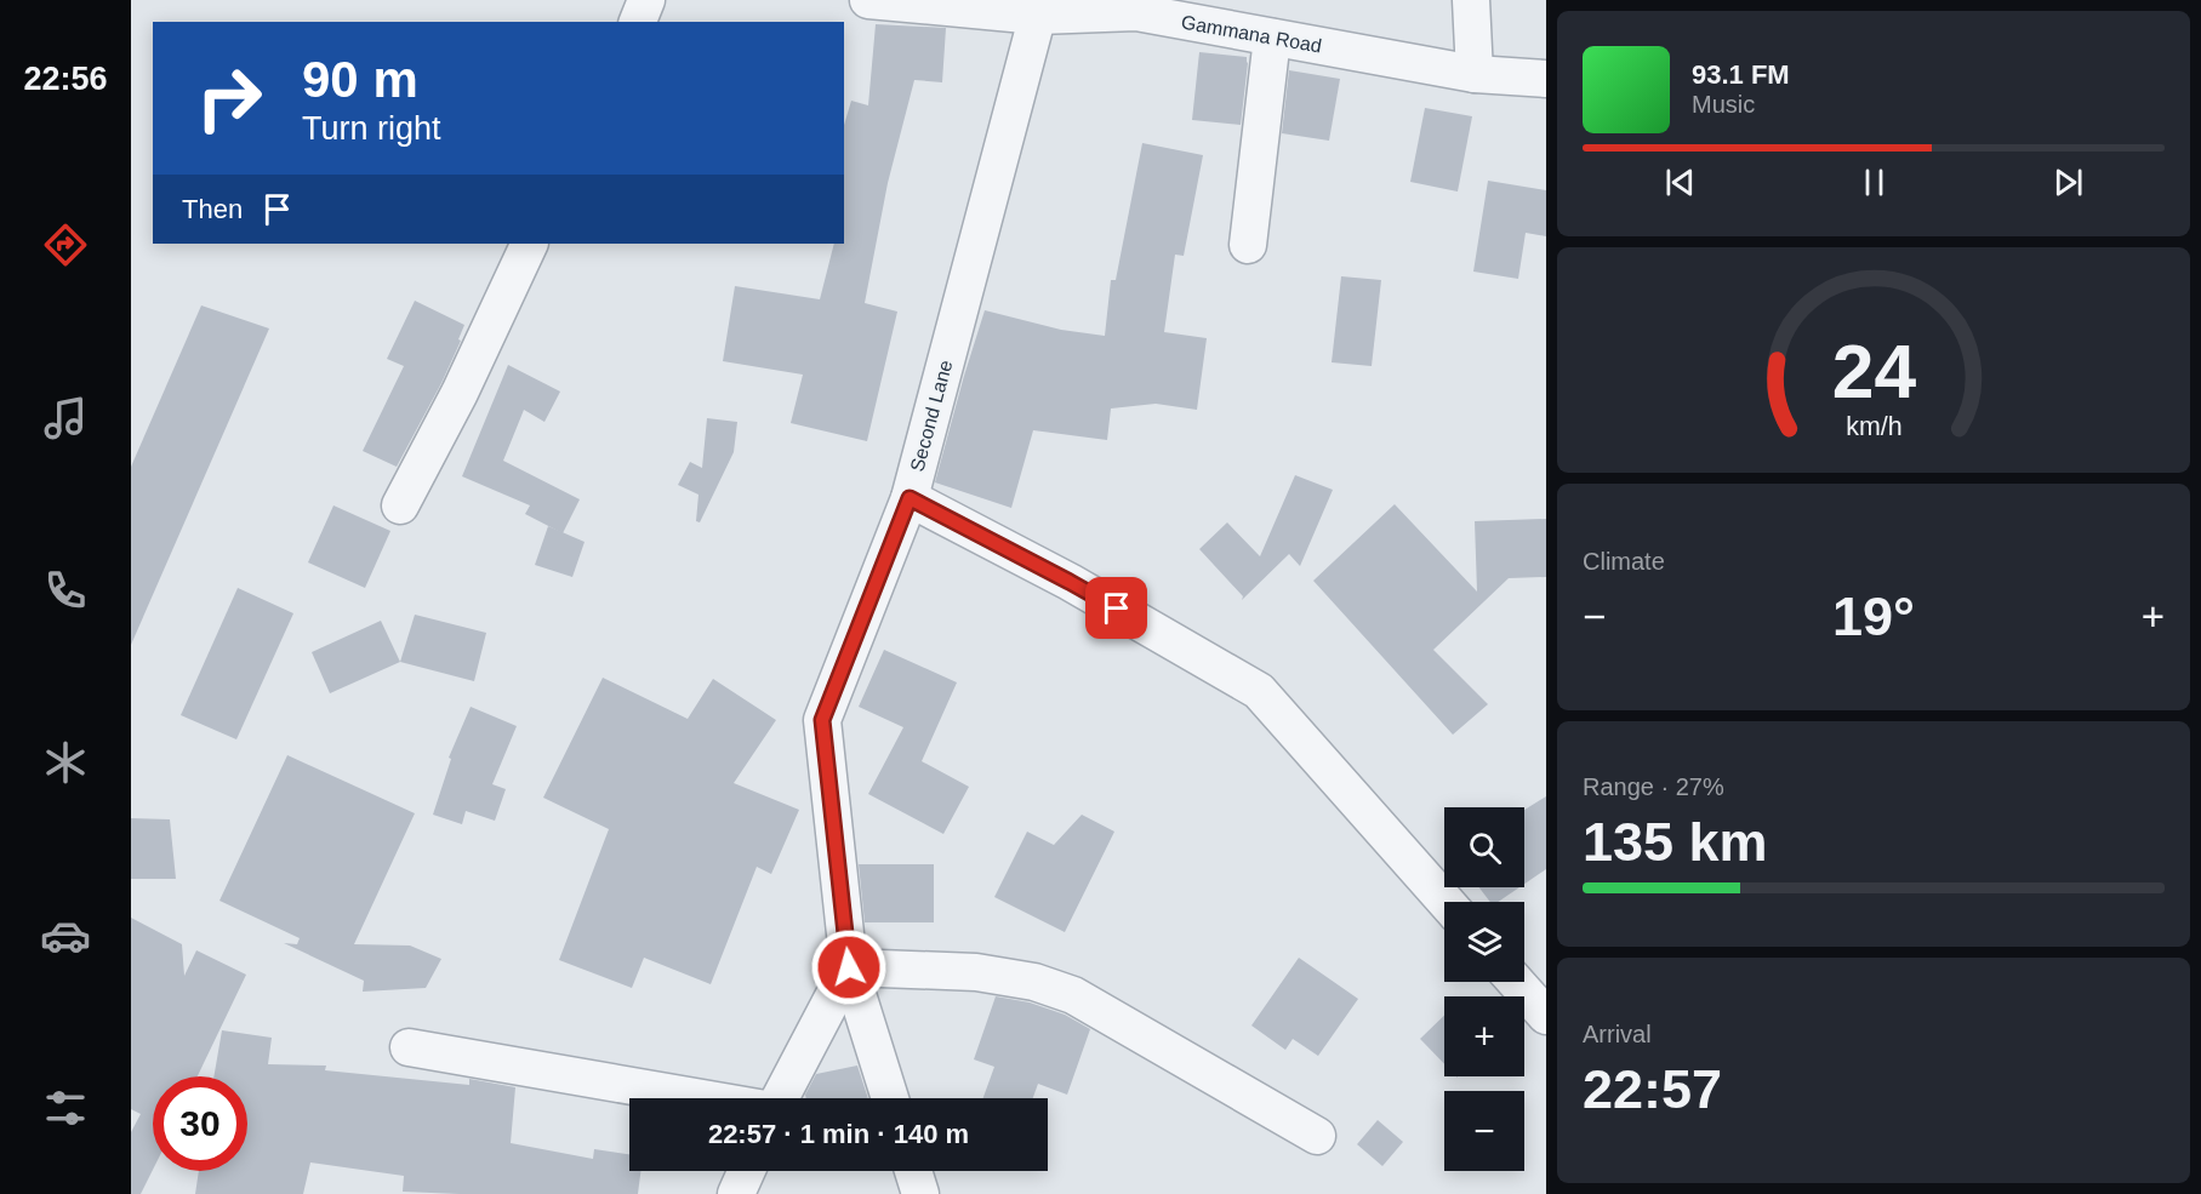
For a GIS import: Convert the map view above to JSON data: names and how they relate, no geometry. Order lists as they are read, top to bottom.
{
  "streets": {
    "street": ["Gammana Road", "Second Lane"]
  },
  "crossings": [
    ["Gammana Road", "Second Lane"]
  ],
  "page": {
    "tabs": "22:56",
    "turn": ["90 m", "Turn right"],
    "song": ["93.1 FM", "Music"],
    "then": "Then",
    "tile": [
      "Climate",
      ["Range · 27%", "135 km"],
      ["Arrival", "22:57"]
    ],
    "heat": ["−", "19°", "+"],
    "map_buttons": ["+", "−"],
    "limit": "30",
    "trip": "22:57 · 1 min · 140 m",
    "gauge": ["24", "km/h"]
  }
}
